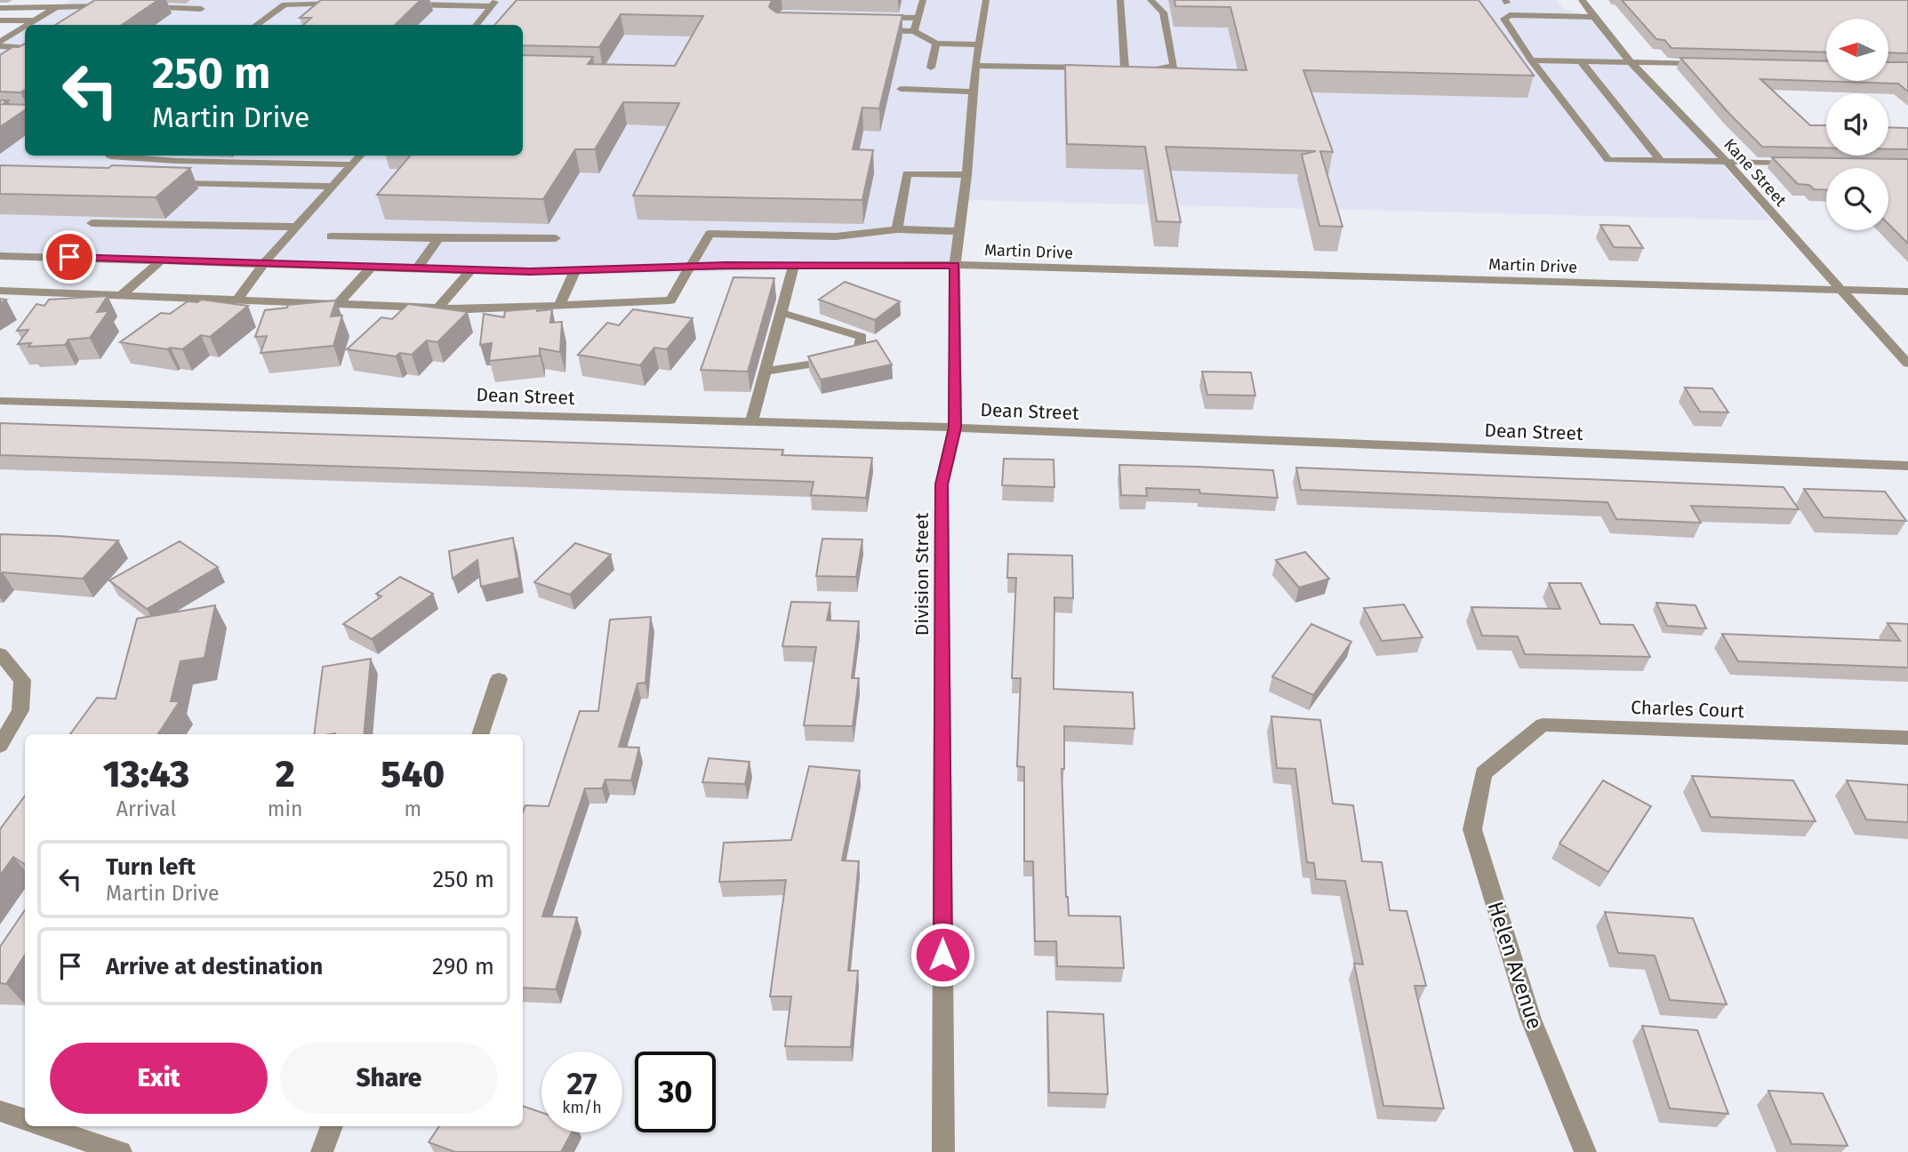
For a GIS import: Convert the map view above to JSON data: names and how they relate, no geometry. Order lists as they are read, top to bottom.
{
  "streets": {
    "street": [
      "Kane Street",
      "Martin Drive",
      "Dean Street",
      "Division Street",
      "Charles Court",
      "Helen Avenue"
    ]
  },
  "crossings": [
    ["Kane Street", "Martin Drive"],
    ["Martin Drive", "Division Street"],
    ["Dean Street", "Division Street"],
    ["Charles Court", "Helen Avenue"]
  ],
  "north": "left",
  "page": {
    "turn": ["250 m", "Martin Drive"],
    "eta": [
      "13:43",
      "Arrival",
      "2",
      "min",
      "540",
      "m"
    ],
    "list": [
      {
        "name": "Turn left",
        "note": "Martin Drive",
        "value": "250 m"
      },
      {
        "name": "Arrive at destination",
        "value": "290 m"
      }
    ],
    "buttons": ["Exit", "Share"],
    "speed": "27 km/h",
    "limit": "30"
  }
}
